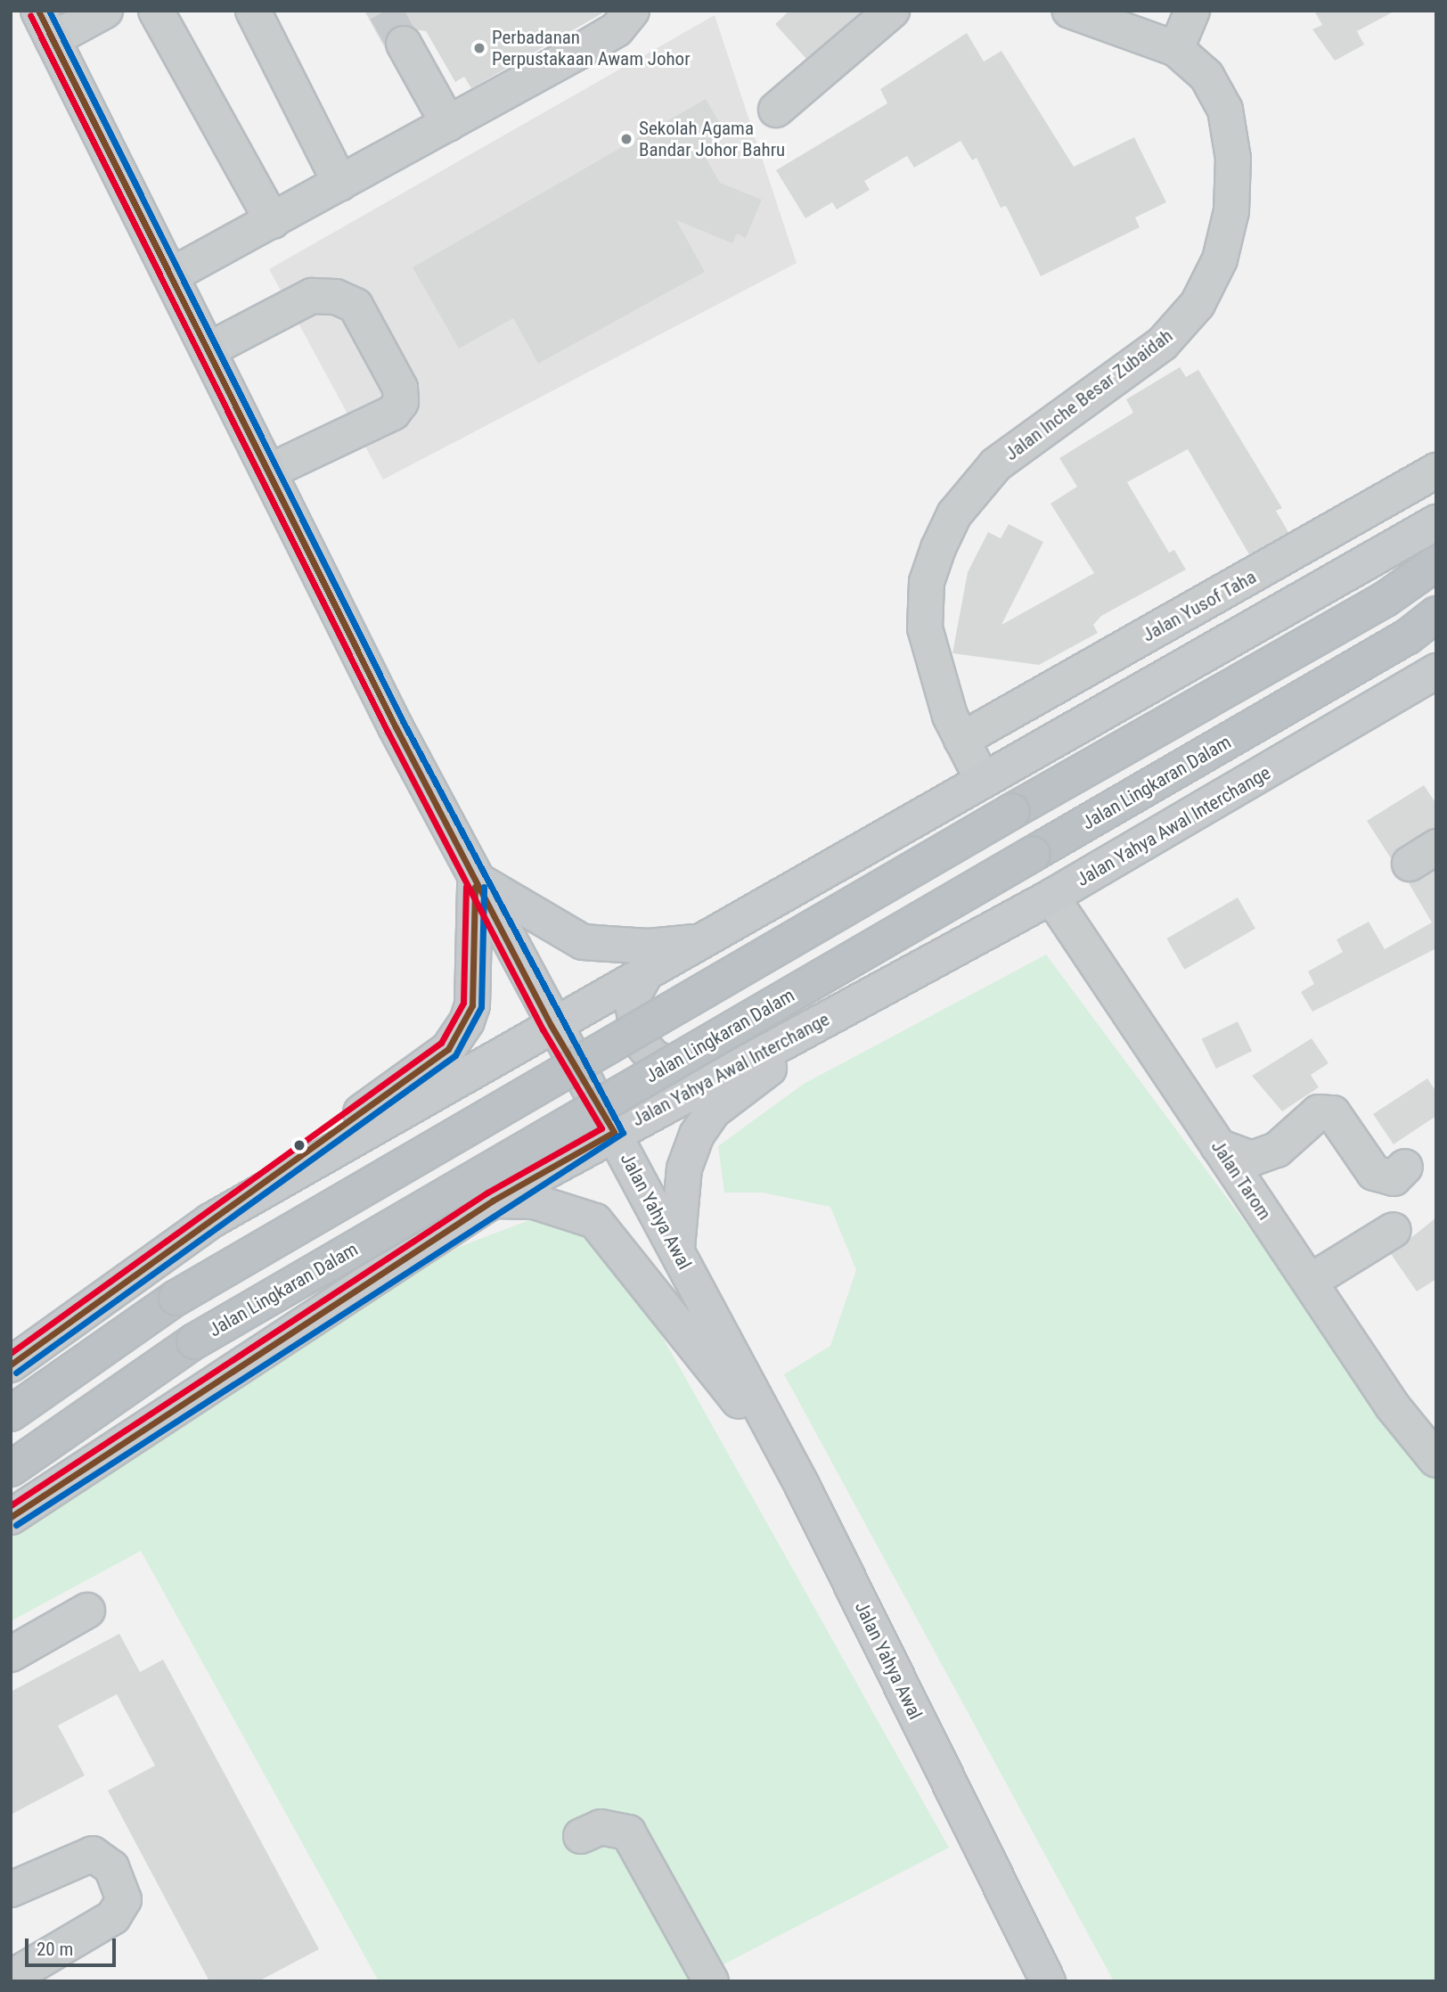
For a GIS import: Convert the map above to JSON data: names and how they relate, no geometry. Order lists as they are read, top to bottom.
{
  "streets": {
    "highway": ["Jalan Lingkaran Dalam"],
    "main road": ["Jalan Yahya Awal Interchange", "Jalan Yahya Awal"],
    "street": ["Jalan Inche Besar Zubaidah", "Jalan Yusof Taha", "Jalan Tarom"]
  },
  "crossings": [
    ["Jalan Inche Besar Zubaidah", "Jalan Yusof Taha"],
    ["Jalan Yahya Awal Interchange", "Jalan Tarom"],
    ["Jalan Yahya Awal Interchange", "Jalan Yahya Awal"]
  ],
  "places": ["Perbadanan Perpustakaan Awam Johor", "Sekolah Agama Bandar Johor Bahru"],
  "scale_bar": "20 m"
}
